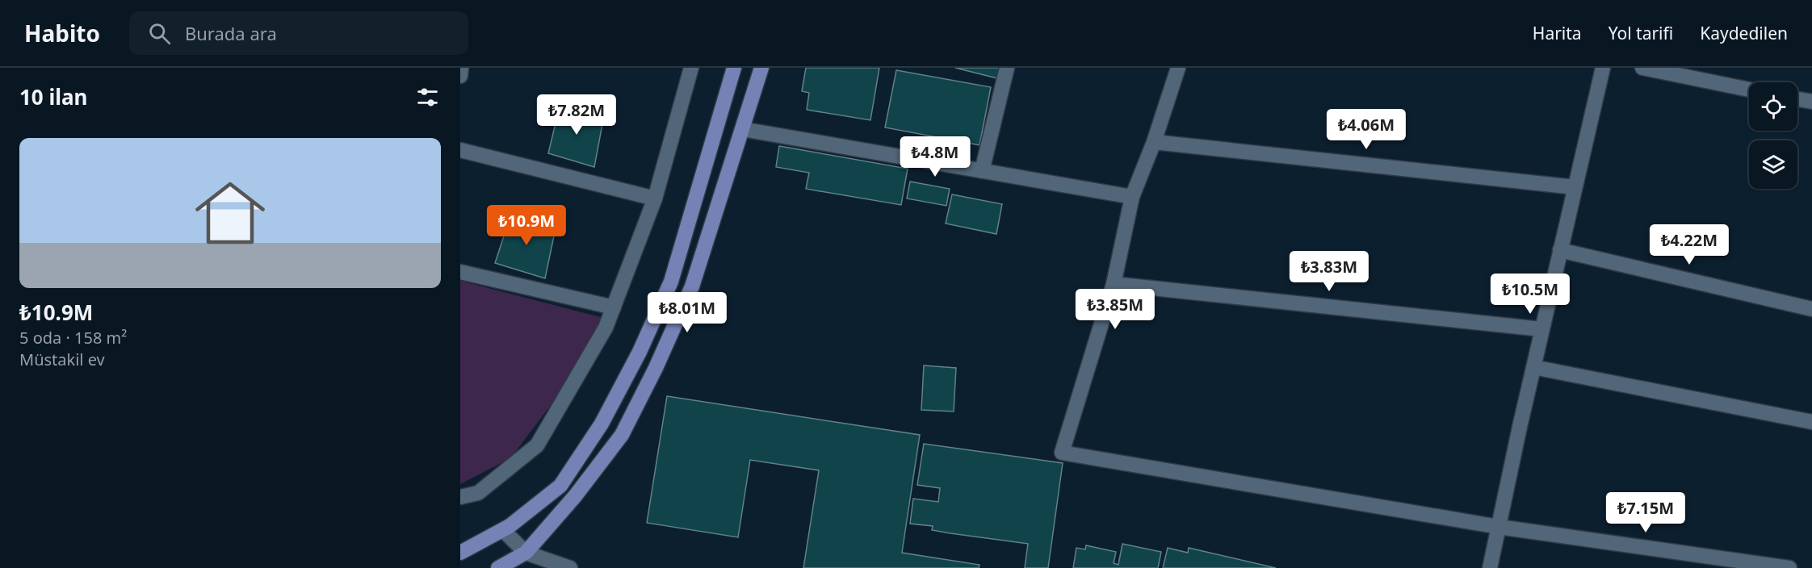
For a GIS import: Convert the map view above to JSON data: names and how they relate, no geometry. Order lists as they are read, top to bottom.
{
  "page": {
    "header": "Habito",
    "search": "Burada ara",
    "nav": ["Harita", "Yol tarifi", "Kaydedilen"],
    "heading": "10 ilan",
    "price": [
      "₺7.82M",
      "₺4.06M",
      "₺4.8M",
      "₺10.9M",
      "₺4.22M",
      "₺3.83M",
      "₺10.5M",
      "₺3.85M",
      "₺8.01M",
      "₺7.15M"
    ],
    "list": [
      {
        "name": "₺10.9M",
        "note": "5 oda · 158 m² · Müstakil ev"
      }
    ]
  }
}
